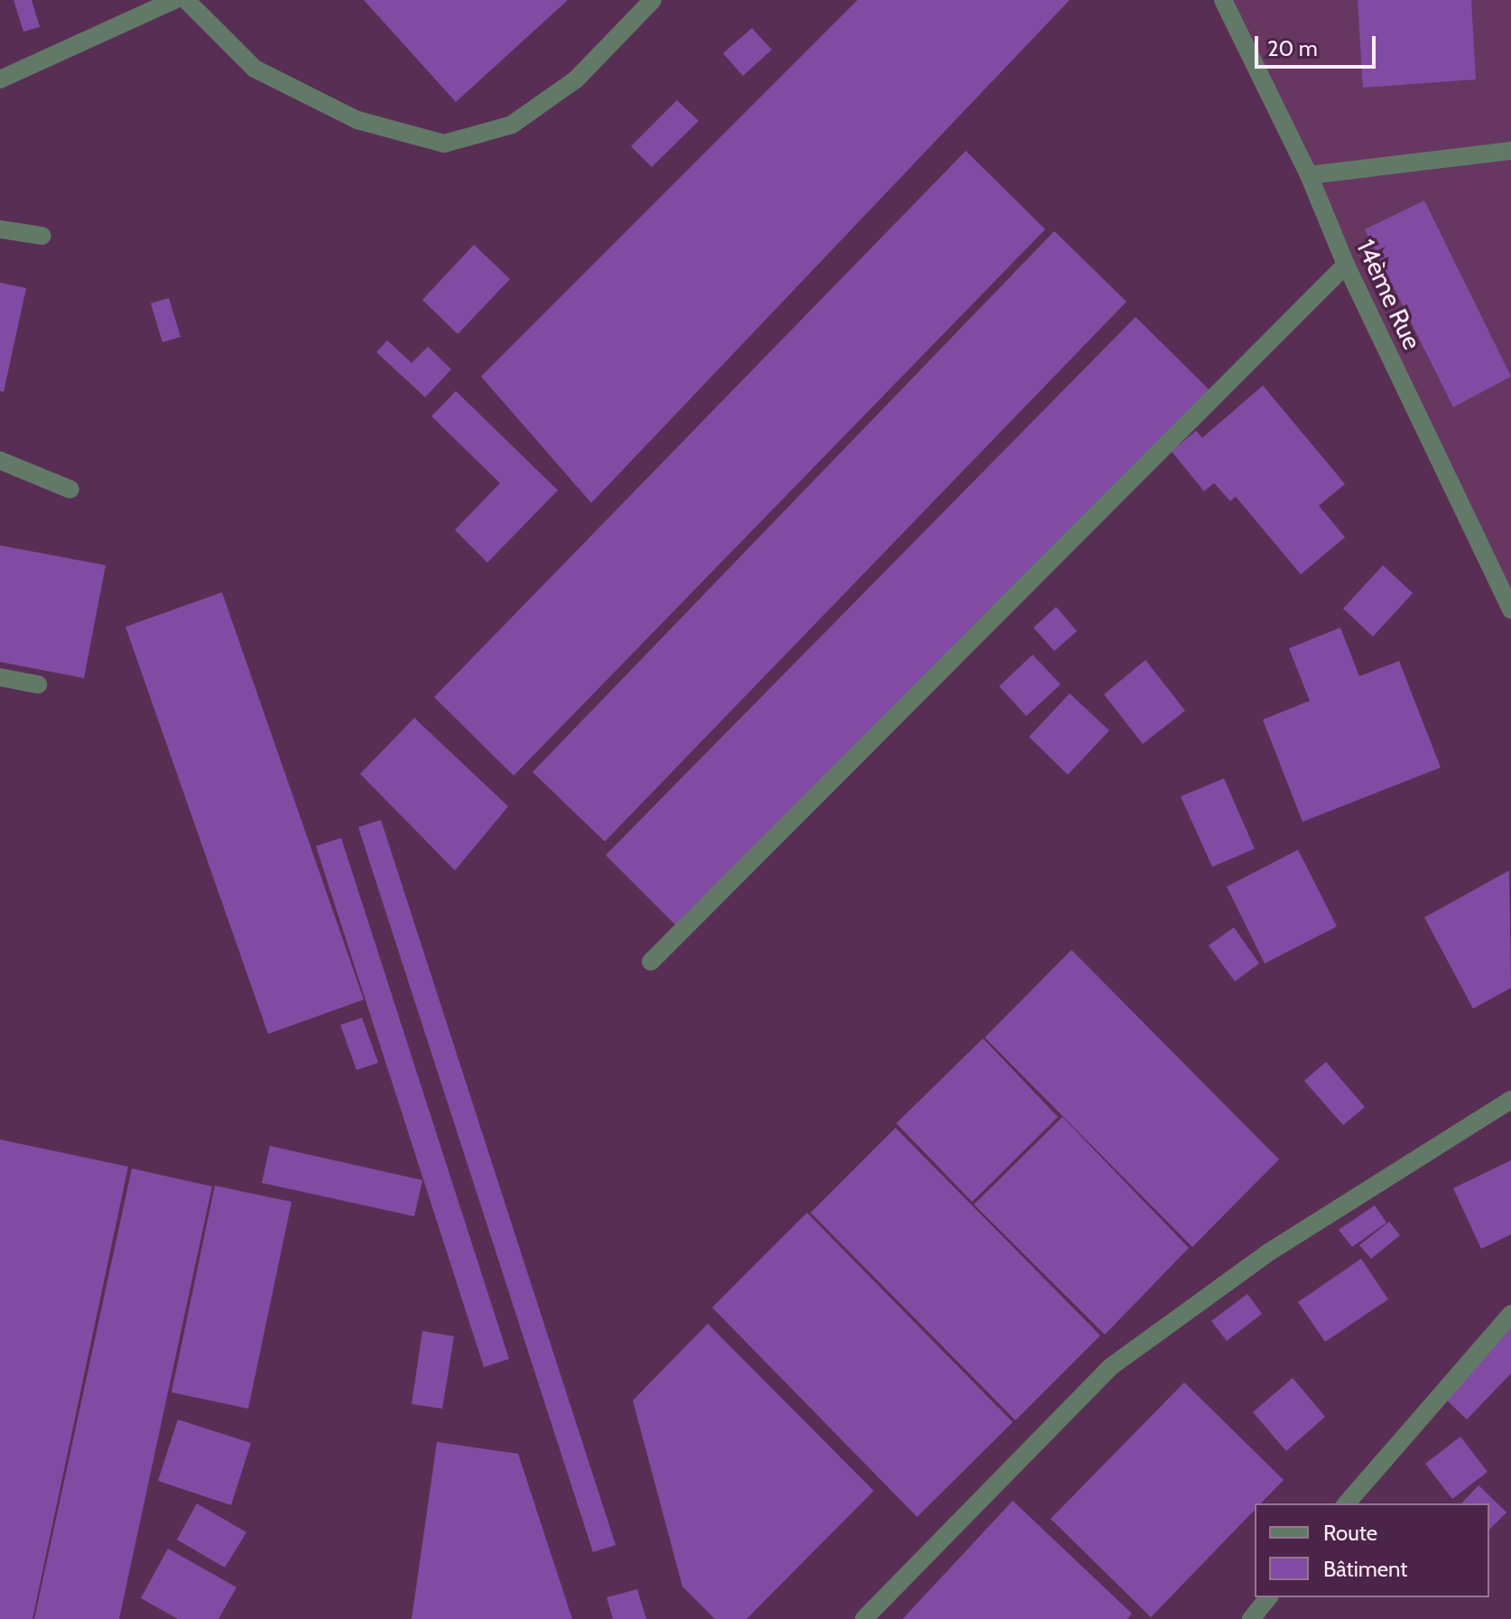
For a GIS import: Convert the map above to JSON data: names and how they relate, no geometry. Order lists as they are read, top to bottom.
{
  "streets": {
    "street": ["14ème Rue"]
  },
  "legend": ["Route", "Bâtiment"],
  "scale_bar": "20 m"
}
